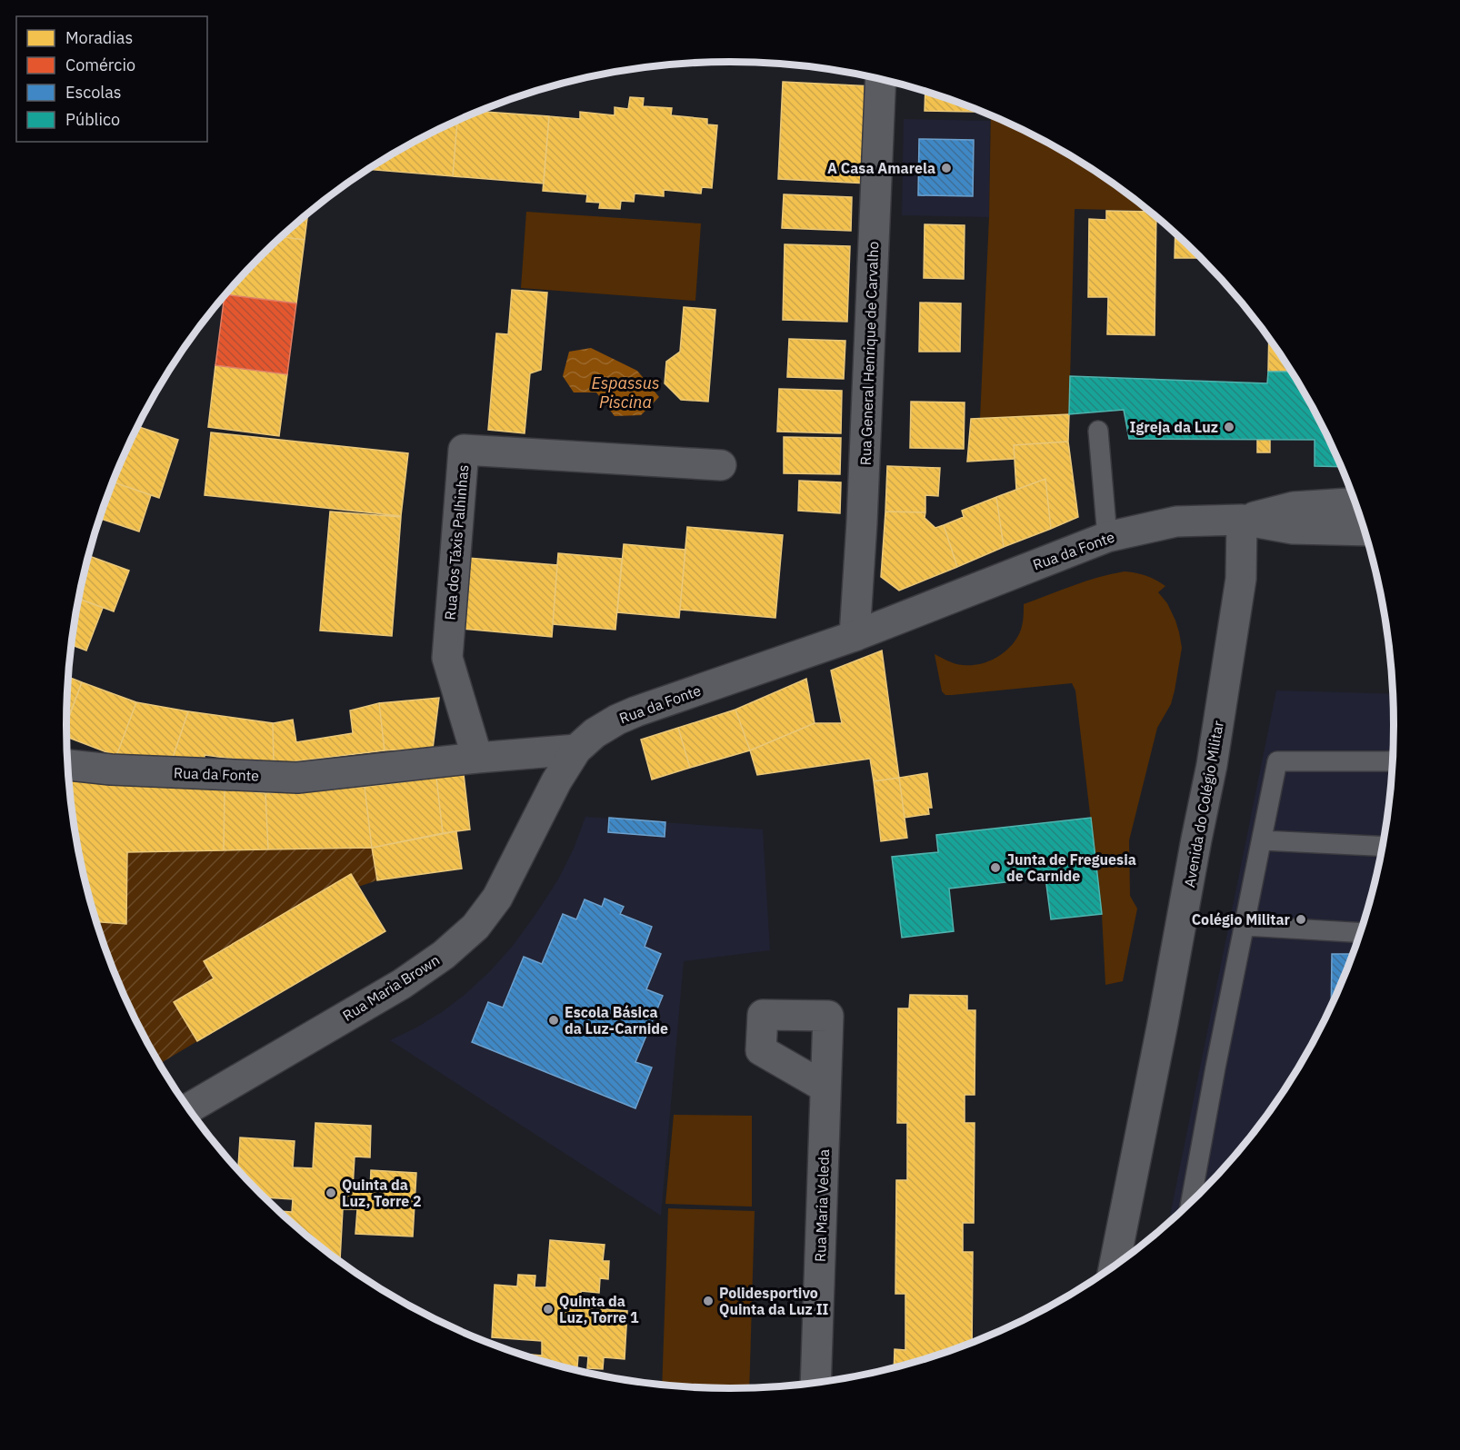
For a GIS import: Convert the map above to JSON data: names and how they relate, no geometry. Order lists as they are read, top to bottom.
{
  "streets": {
    "street": [
      "Rua General Henrique de Carvalho",
      "Rua dos Táxis Palhinhas",
      "Rua da Fonte",
      "Avenida do Colégio Militar",
      "Rua Maria Brown",
      "Rua Maria Veleda"
    ]
  },
  "crossings": [
    ["Rua General Henrique de Carvalho", "Rua da Fonte"],
    ["Rua dos Táxis Palhinhas", "Rua da Fonte"],
    ["Rua da Fonte", "Avenida do Colégio Militar"],
    ["Rua da Fonte", "Rua Maria Brown"]
  ],
  "water": ["Espassus Piscina"],
  "places": [
    "A Casa Amarela",
    "Igreja da Luz",
    "Junta de Freguesia de Carnide",
    "Colégio Militar",
    "Escola Básica da Luz-Carnide",
    "Quinta da Luz, Torre 2",
    "Polidesportivo Quinta da Luz II",
    "Quinta da Luz, Torre 1"
  ],
  "legend": [
    "Moradias",
    "Comércio",
    "Escolas",
    "Público"
  ]
}
